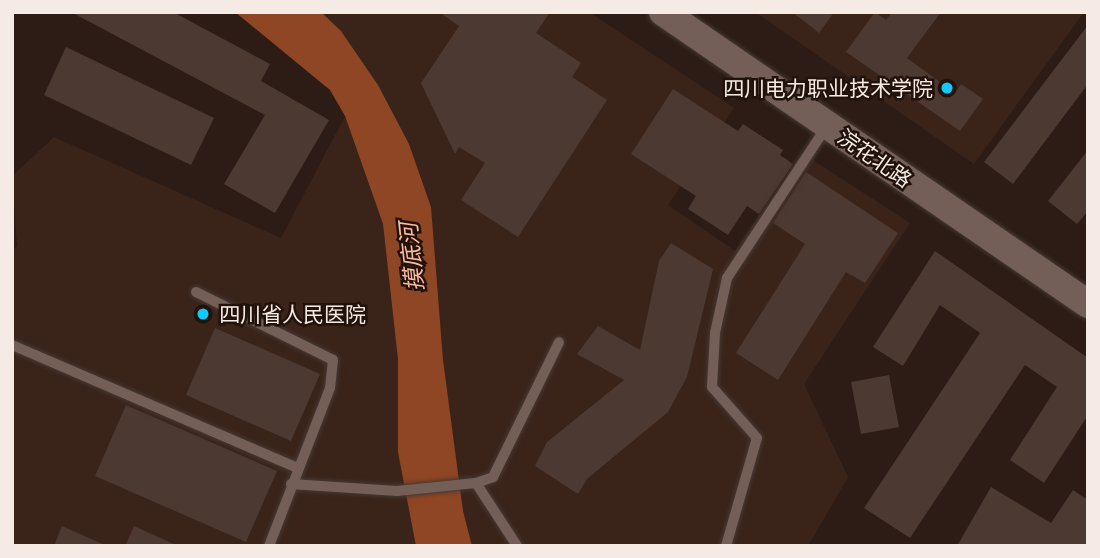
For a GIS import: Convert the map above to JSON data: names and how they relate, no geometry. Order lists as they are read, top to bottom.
{
  "streets": {
    "street": ["浣花北路"]
  },
  "water": ["摸底河"],
  "places": ["四川电力职业技术学院", "四川省人民医院"]
}
